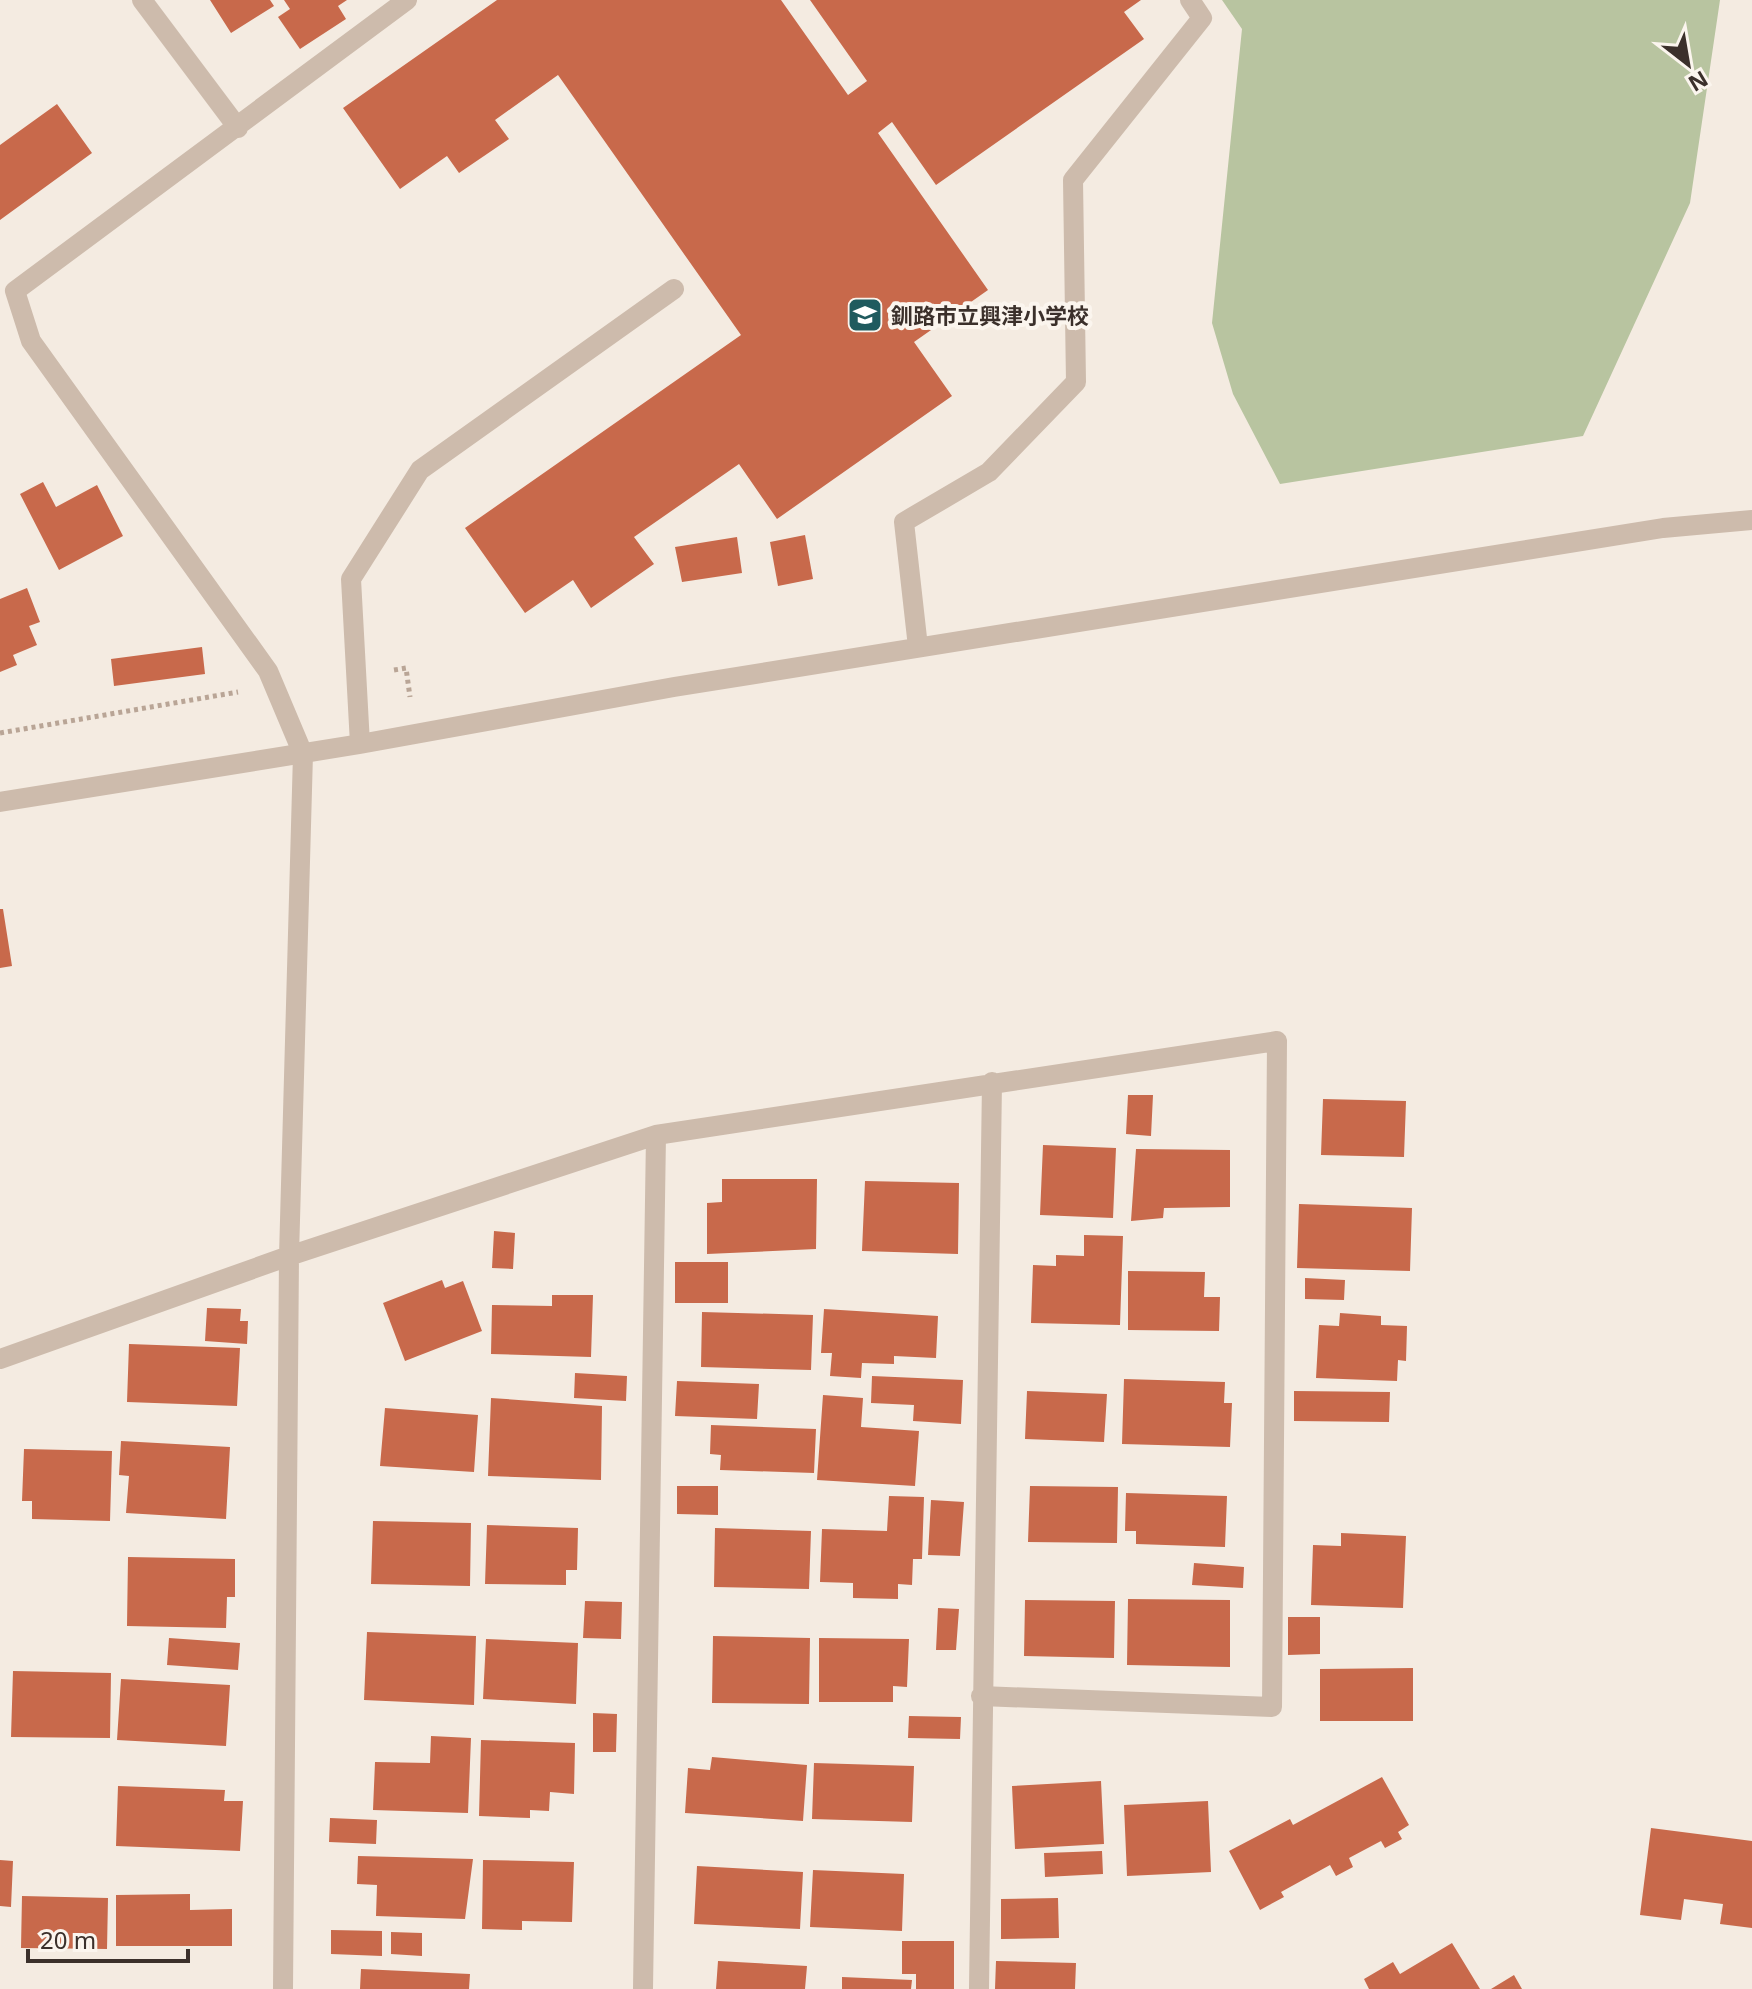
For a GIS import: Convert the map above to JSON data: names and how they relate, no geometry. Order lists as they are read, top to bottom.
{
  "places": {
    "school or university": ["釧路市立興津小学校"]
  },
  "scale_bar": "20 m",
  "north": "bottom right"
}
